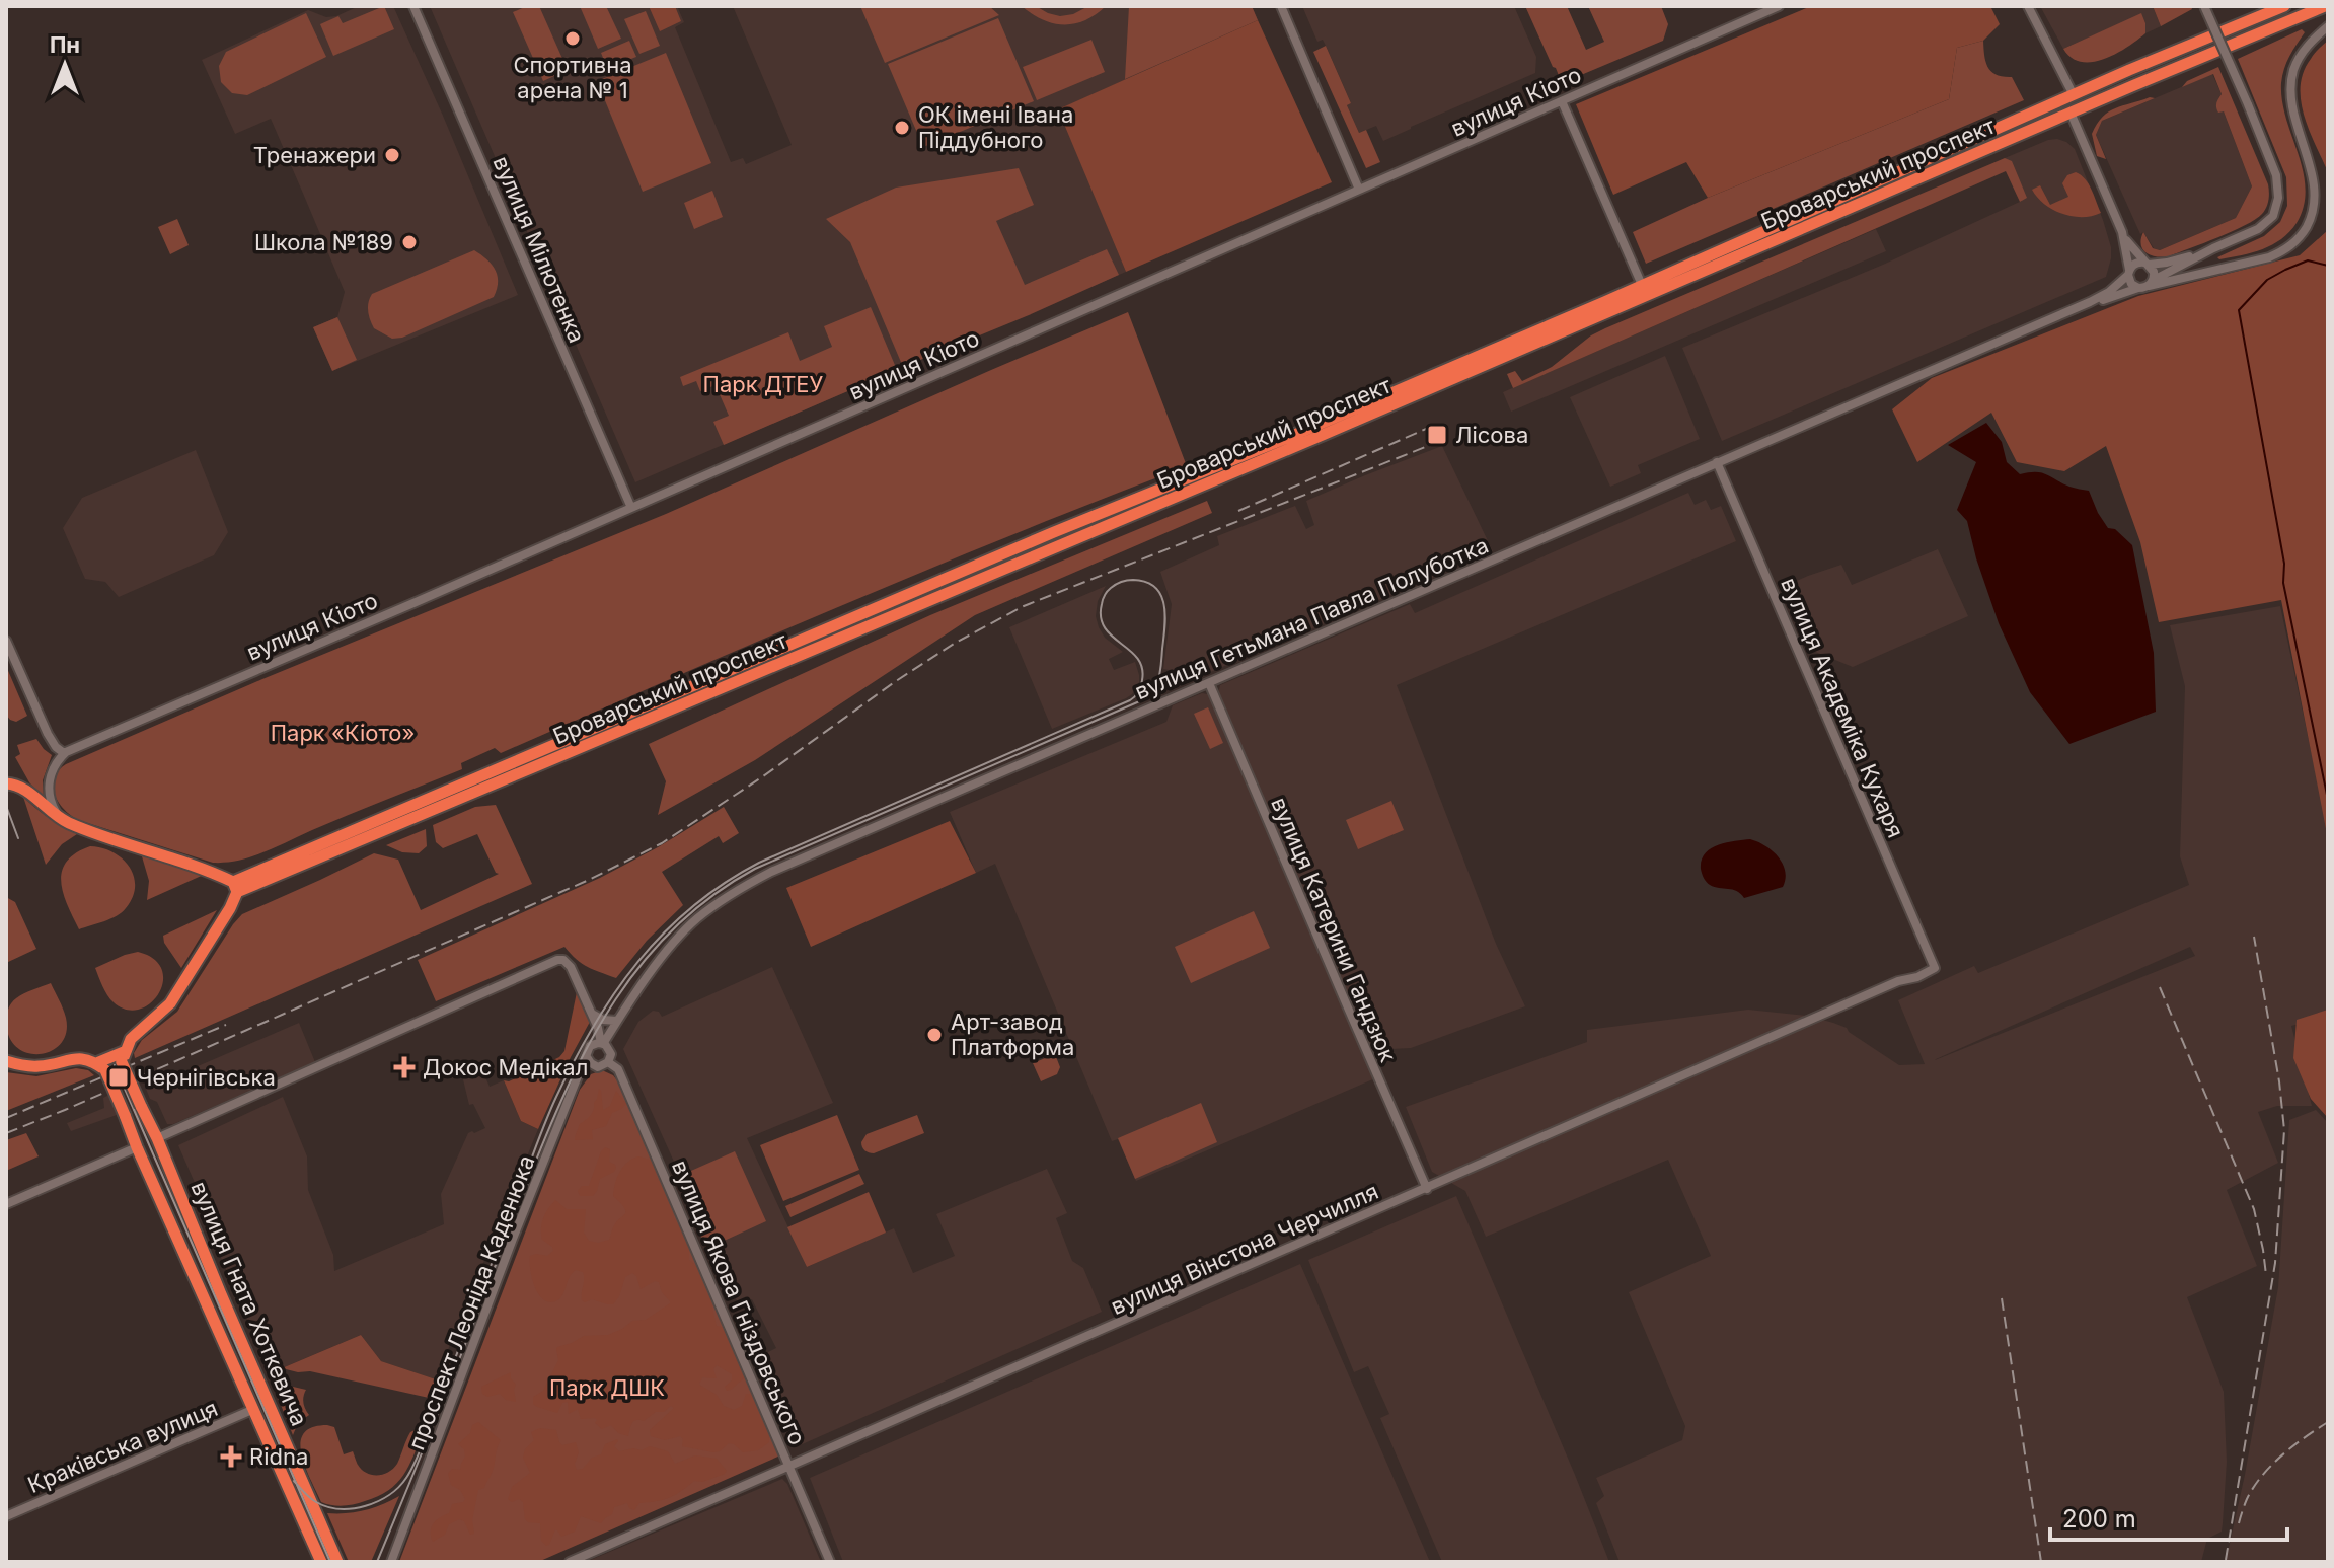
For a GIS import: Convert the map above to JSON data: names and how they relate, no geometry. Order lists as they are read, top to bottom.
{
  "streets": {
    "highway": ["Броварський проспект", "вулиця Гната Хоткевича"],
    "street": [
      "вулиця Кіото",
      "вулиця Мілютенка",
      "вулиця Гетьмана Павла Полуботка",
      "вулиця Академіка Кухаря",
      "вулиця Катерини Гандзюк",
      "вулиця Вінстона Черчилля",
      "проспект Леоніда Каденюка",
      "вулиця Якова Гніздовського",
      "Краківська вулиця"
    ]
  },
  "crossings": [
    ["вулиця Кіото", "вулиця Мілютенка"],
    ["вулиця Гетьмана Павла Полуботка", "вулиця Академіка Кухаря"],
    ["вулиця Гетьмана Павла Полуботка", "вулиця Катерини Гандзюк"],
    ["вулиця Гетьмана Павла Полуботка", "проспект Леоніда Каденюка"],
    ["вулиця Гетьмана Павла Полуботка", "вулиця Якова Гніздовського"],
    ["вулиця Академіка Кухаря", "вулиця Вінстона Черчилля"],
    ["вулиця Катерини Гандзюк", "вулиця Вінстона Черчилля"],
    ["вулиця Вінстона Черчилля", "вулиця Якова Гніздовського"],
    ["проспект Леоніда Каденюка", "вулиця Якова Гніздовського"],
    ["вулиця Гната Хоткевича", "Краківська вулиця"]
  ],
  "parks": ["Парк ДТЕУ", "Парк «Кіото»", "Парк ДШК"],
  "places": {
    "other": [
      "Спортивна арена № 1",
      "ОК імені Івана Піддубного",
      "Тренажери",
      "Школа №189",
      "Арт-завод Платформа"
    ],
    "transit": ["Лісова", "Чернігівська"],
    "health": ["Докос Медікал", "Ridna"]
  },
  "scale_bar": "200 m",
  "north": "top"
}
